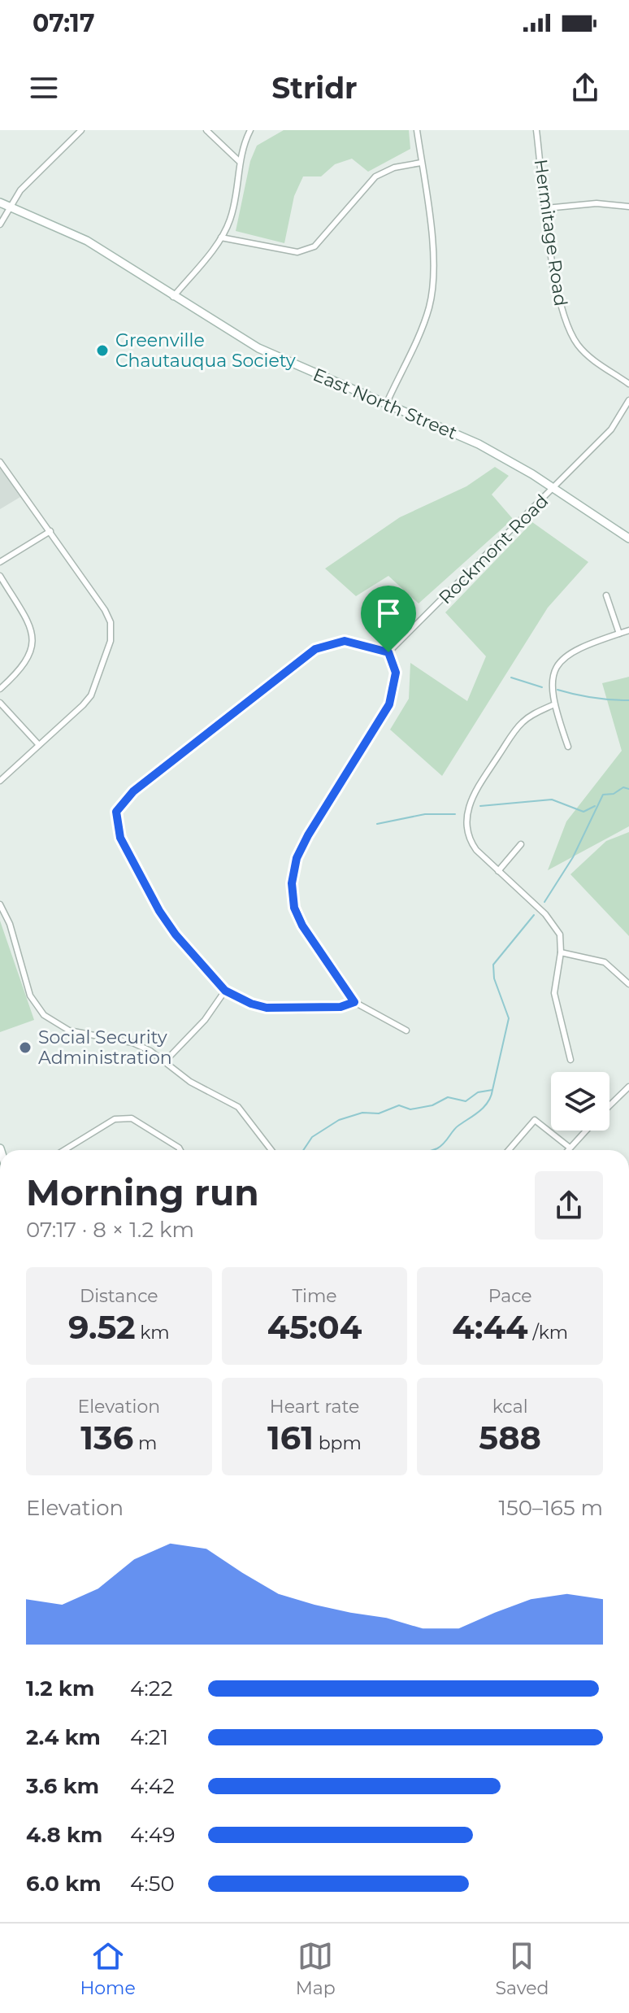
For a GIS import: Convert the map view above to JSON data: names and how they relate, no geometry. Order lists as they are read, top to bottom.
{
  "streets": {
    "main road": ["East North Street"],
    "street": ["Hermitage Road", "Rockmont Road"]
  },
  "crossings": [
    ["East North Street", "Rockmont Road"]
  ],
  "places": ["Greenville Chautauqua Society", "Social Security Administration"],
  "page": {
    "status": "07:17",
    "header": "Stridr",
    "heading": ["Morning run", "07:17 · 8 × 1.2 km"],
    "stats": [
      ["Distance", "9.52 km"],
      ["Time", "45:04"],
      ["Pace", "4:44 /km"],
      ["Elevation", "136 m"],
      ["Heart rate", "161 bpm"],
      ["kcal", "588"]
    ],
    "chart": ["Elevation", "150–165 m"],
    "list": [
      {
        "name": "1.2 km",
        "note": "4:22"
      },
      {
        "name": "2.4 km",
        "note": "4:21"
      },
      {
        "name": "3.6 km",
        "note": "4:42"
      },
      {
        "name": "4.8 km",
        "note": "4:49"
      },
      {
        "name": "6.0 km",
        "note": "4:50"
      }
    ],
    "tabs": ["Home", "Map", "Saved"]
  }
}
